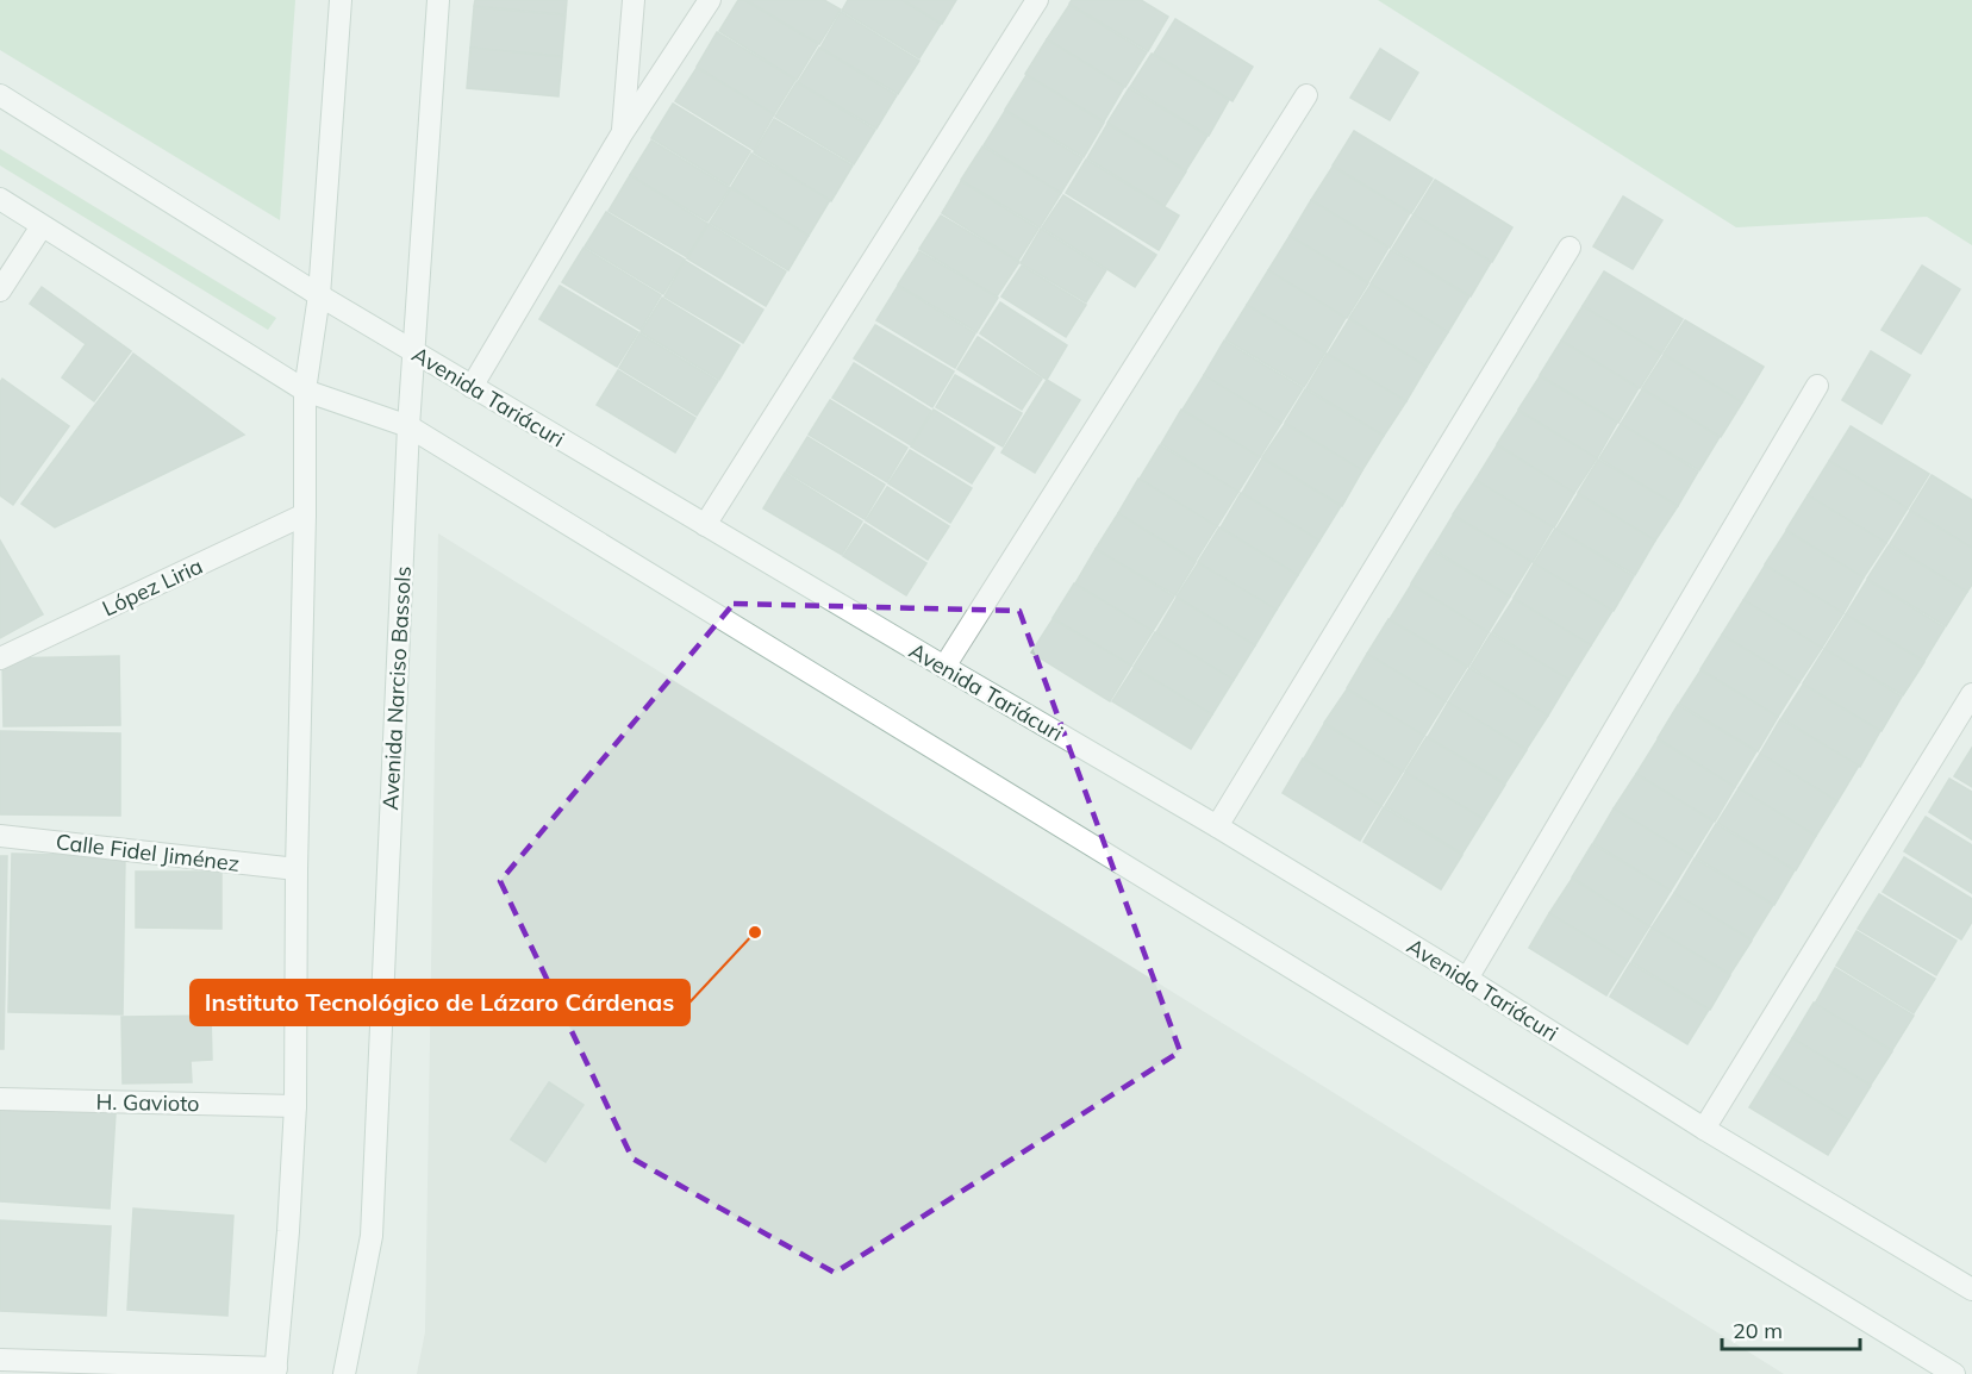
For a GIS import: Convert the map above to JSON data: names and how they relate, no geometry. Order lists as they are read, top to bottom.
{
  "streets": {
    "street": [
      "Avenida Tariácuri",
      "López Liria",
      "Avenida Narciso Bassols",
      "Calle Fidel Jiménez",
      "H. Gavioto"
    ]
  },
  "crossings": [
    ["Avenida Tariácuri", "Avenida Narciso Bassols"]
  ],
  "places": ["Instituto Tecnológico de Lázaro Cárdenas"],
  "scale_bar": "20 m"
}
